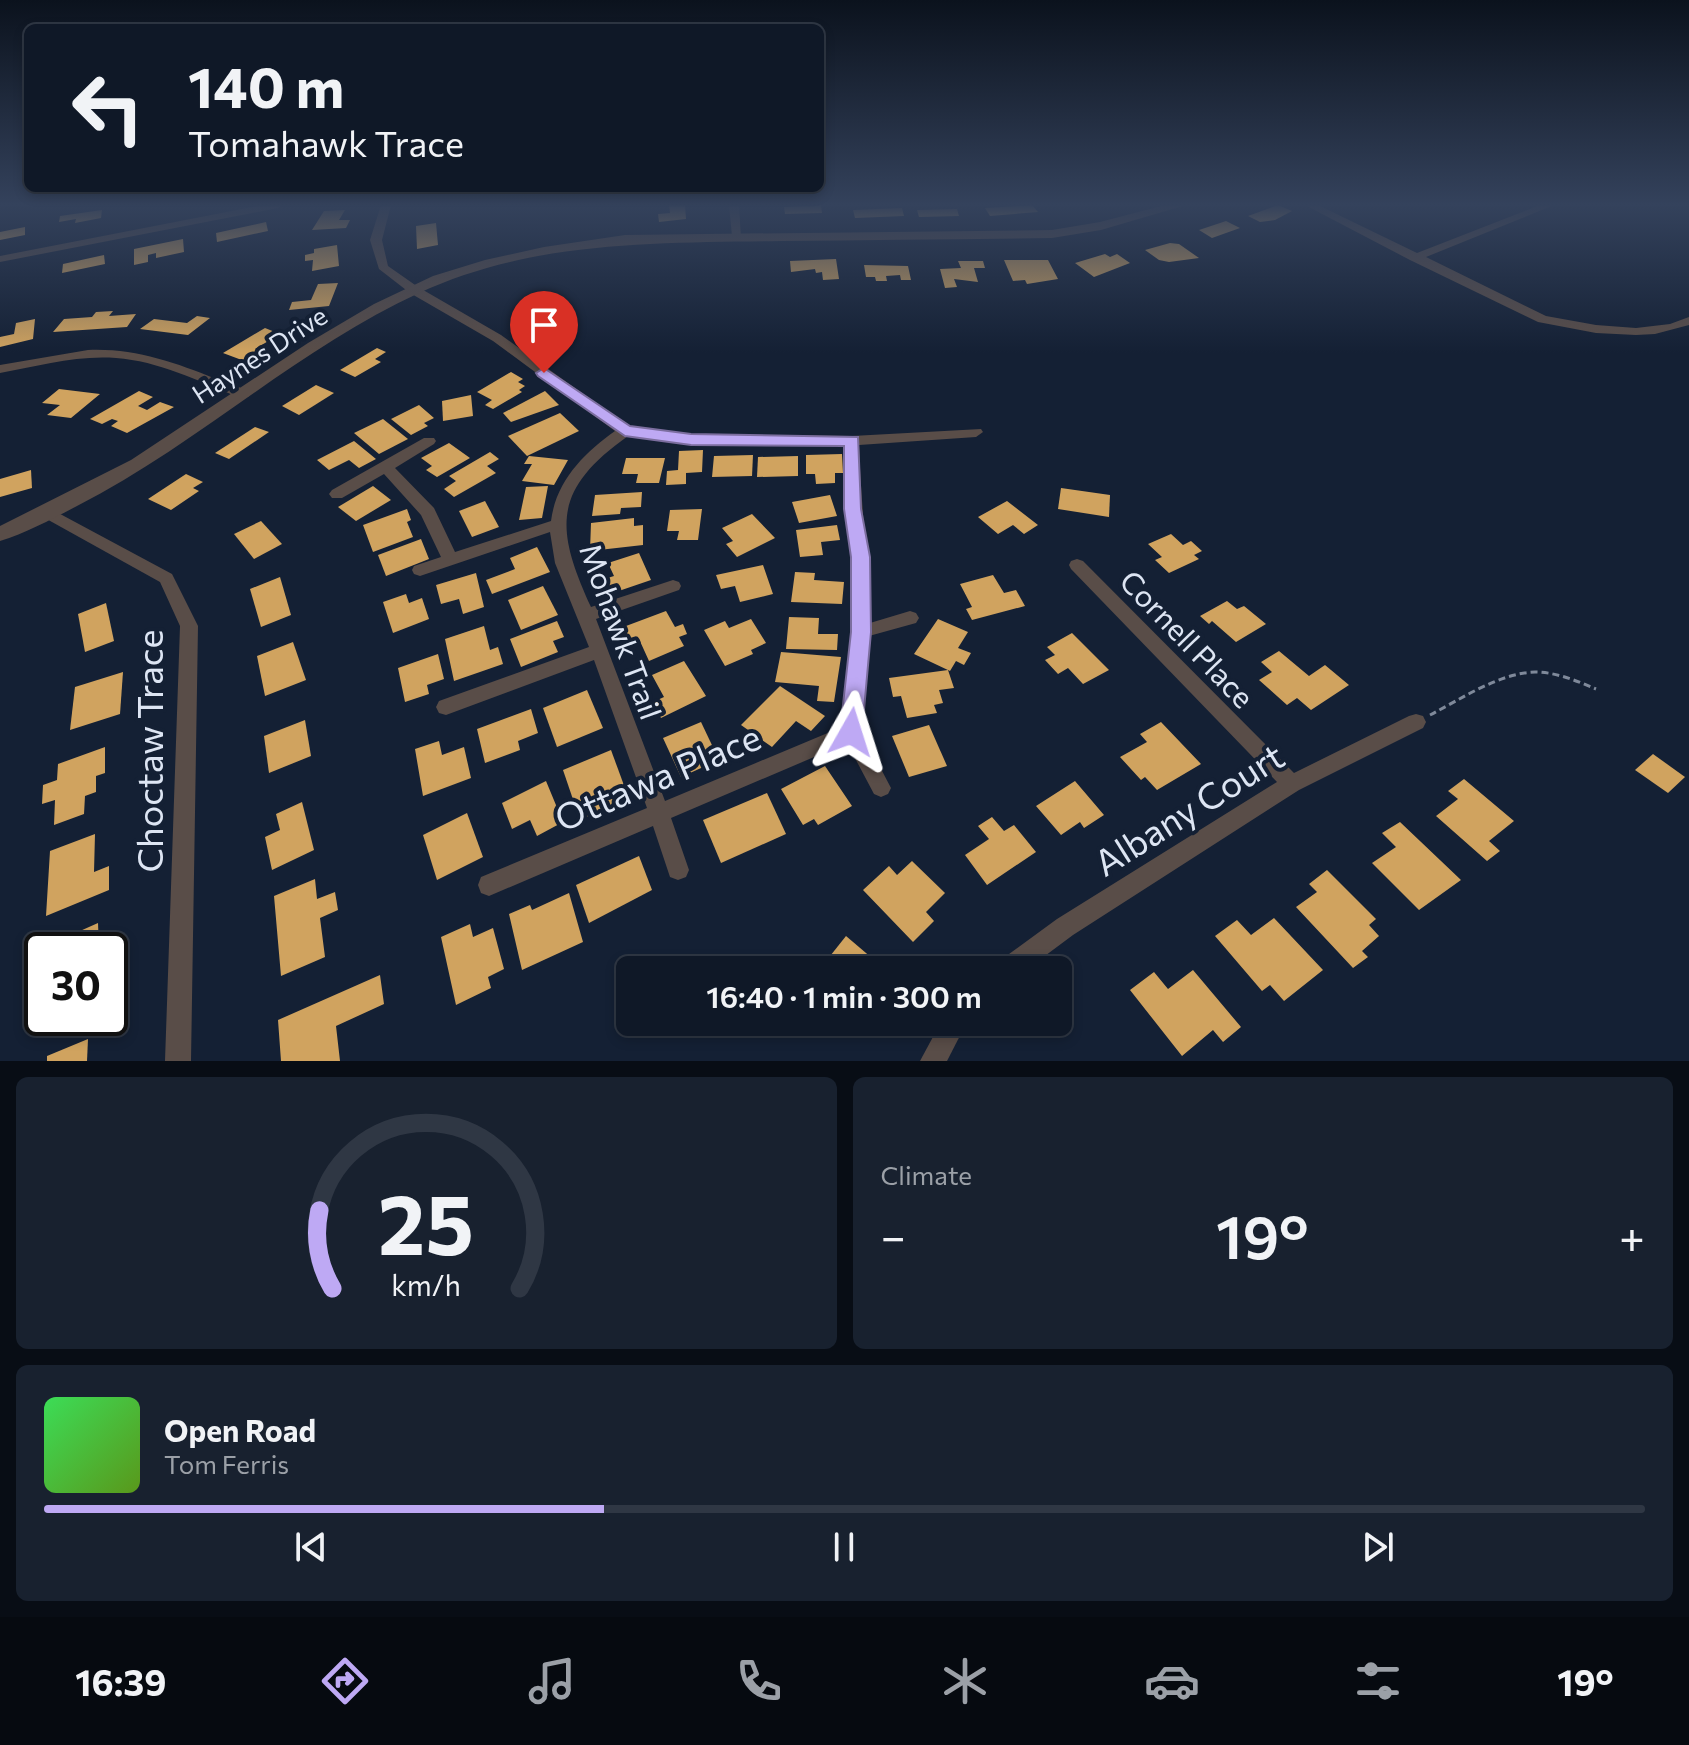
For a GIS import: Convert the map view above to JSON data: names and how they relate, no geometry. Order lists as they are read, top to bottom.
{
  "streets": {
    "street": [
      "Haynes Drive",
      "Mohawk Trail",
      "Cornell Place",
      "Choctaw Trace",
      "Ottawa Place",
      "Albany Court"
    ]
  },
  "crossings": [
    ["Haynes Drive", "Choctaw Trace"],
    ["Mohawk Trail", "Ottawa Place"],
    ["Cornell Place", "Albany Court"]
  ],
  "page": {
    "turn": ["140 m", "Tomahawk Trace"],
    "limit": "30",
    "trip": "16:40 · 1 min · 300 m",
    "tile": "Climate",
    "heat": ["−", "19°", "+"],
    "song": ["Open Road", "Tom Ferris"],
    "tabs": ["16:39", "19°"],
    "gauge": ["25", "km/h"]
  }
}
